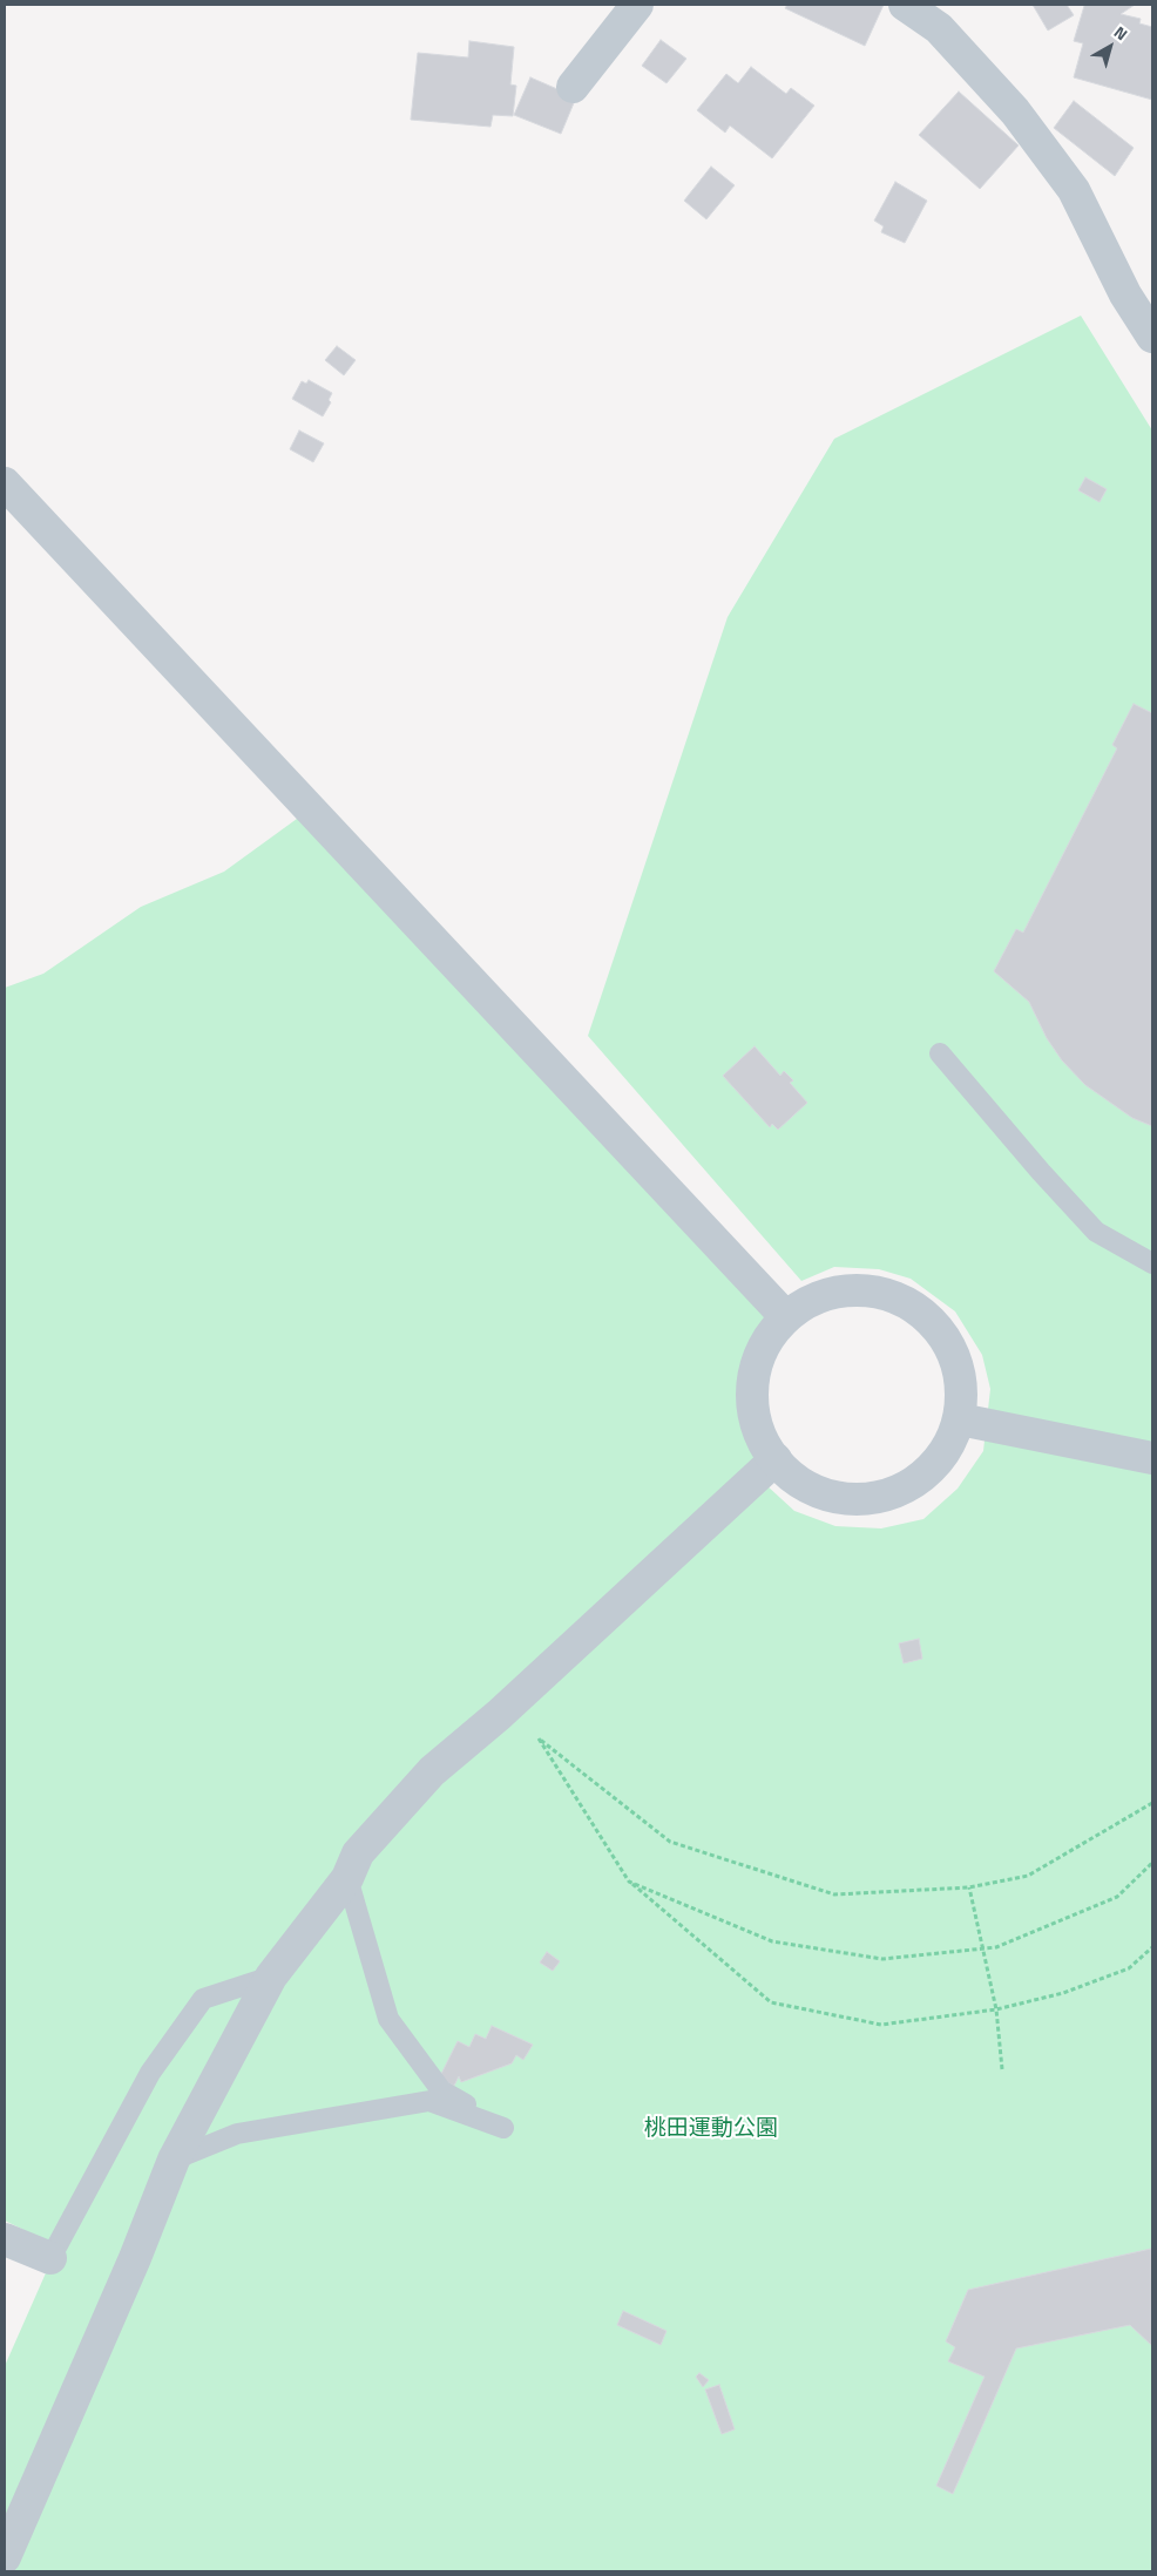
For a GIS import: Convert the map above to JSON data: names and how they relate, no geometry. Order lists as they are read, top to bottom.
{
  "parks": ["桃田運動公園"],
  "north": "top right"
}
